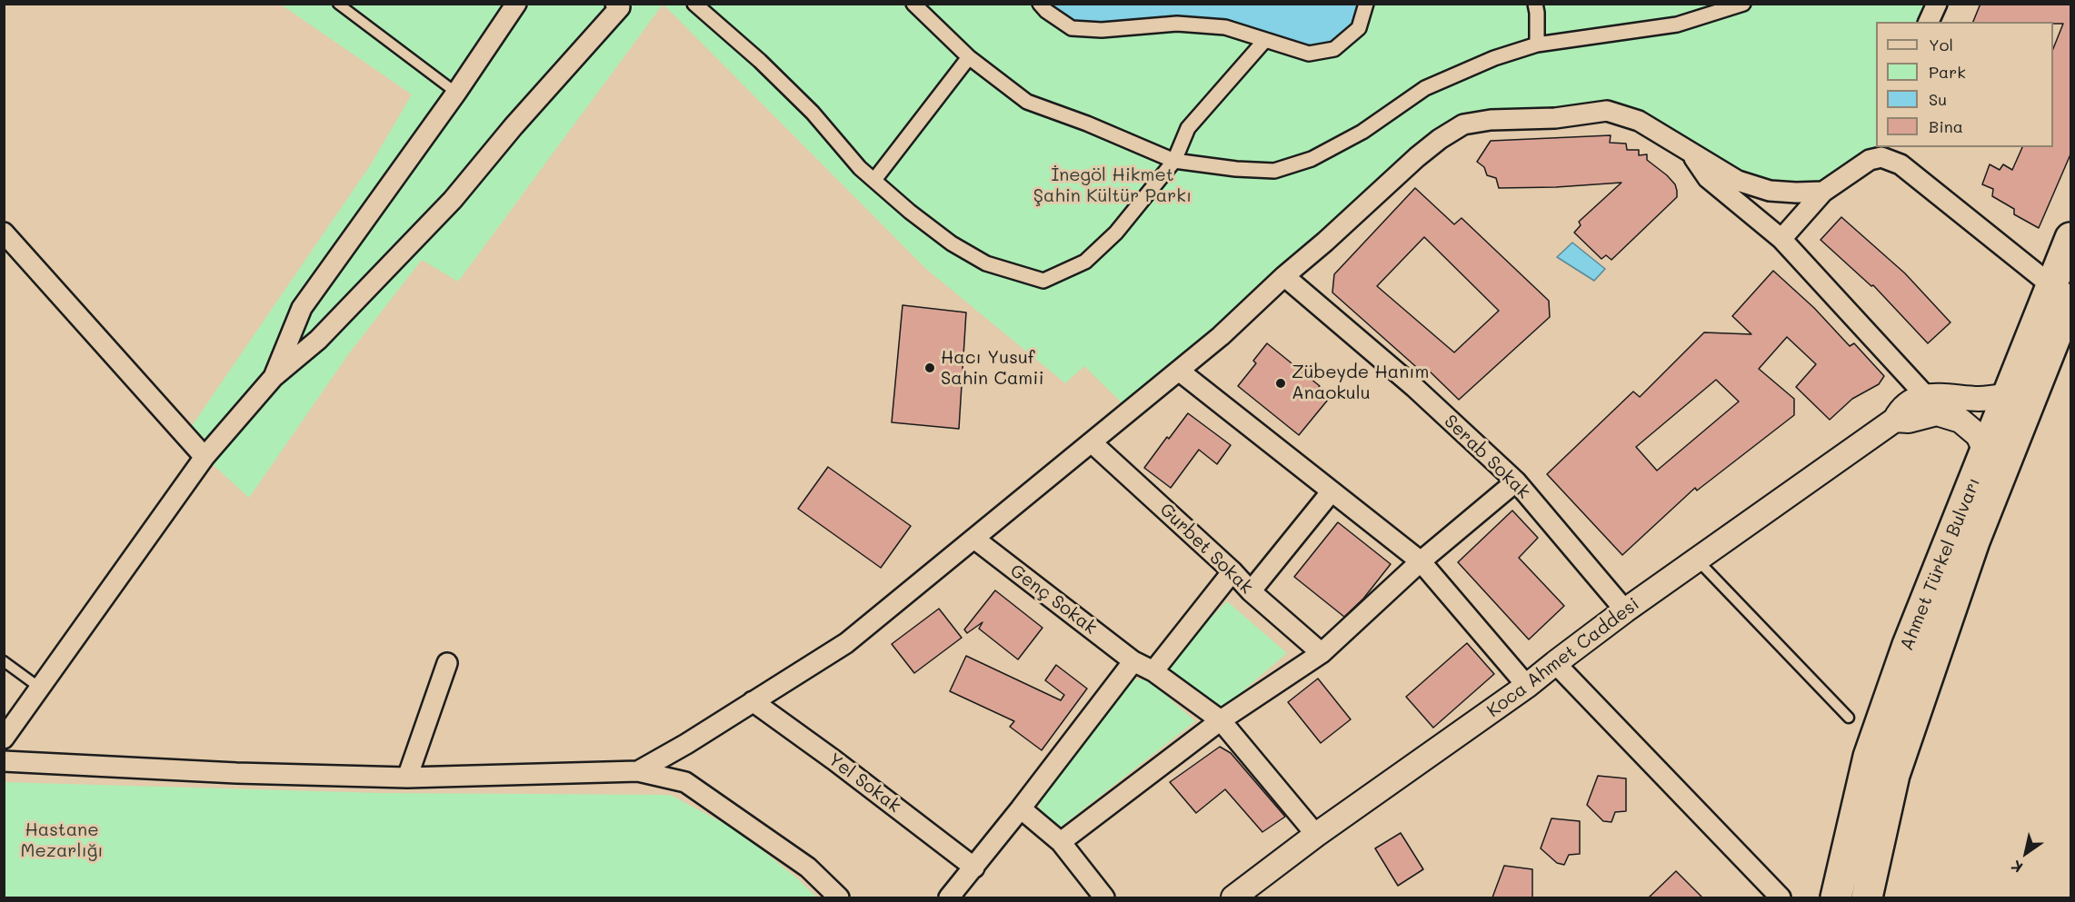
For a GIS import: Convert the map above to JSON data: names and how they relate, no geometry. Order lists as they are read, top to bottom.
{
  "streets": {
    "main road": ["Ahmet Türkel Bulvarı"],
    "street": [
      "Serab Sokak",
      "Gurbet Sokak",
      "Genç Sokak",
      "Koca Ahmet Caddesi",
      "Yel Sokak"
    ]
  },
  "crossings": [
    ["Serab Sokak", "Koca Ahmet Caddesi"],
    ["Genç Sokak", "Koca Ahmet Caddesi"]
  ],
  "parks": ["İnegöl Hikmet Şahin Kültür Parkı", "Hastane Mezarlığı"],
  "places": ["Hacı Yusuf Sahin Camii", "Zübeyde Hanım Anaokulu"],
  "legend": [
    "Yol",
    "Park",
    "Su",
    "Bina"
  ],
  "north": "bottom left"
}
